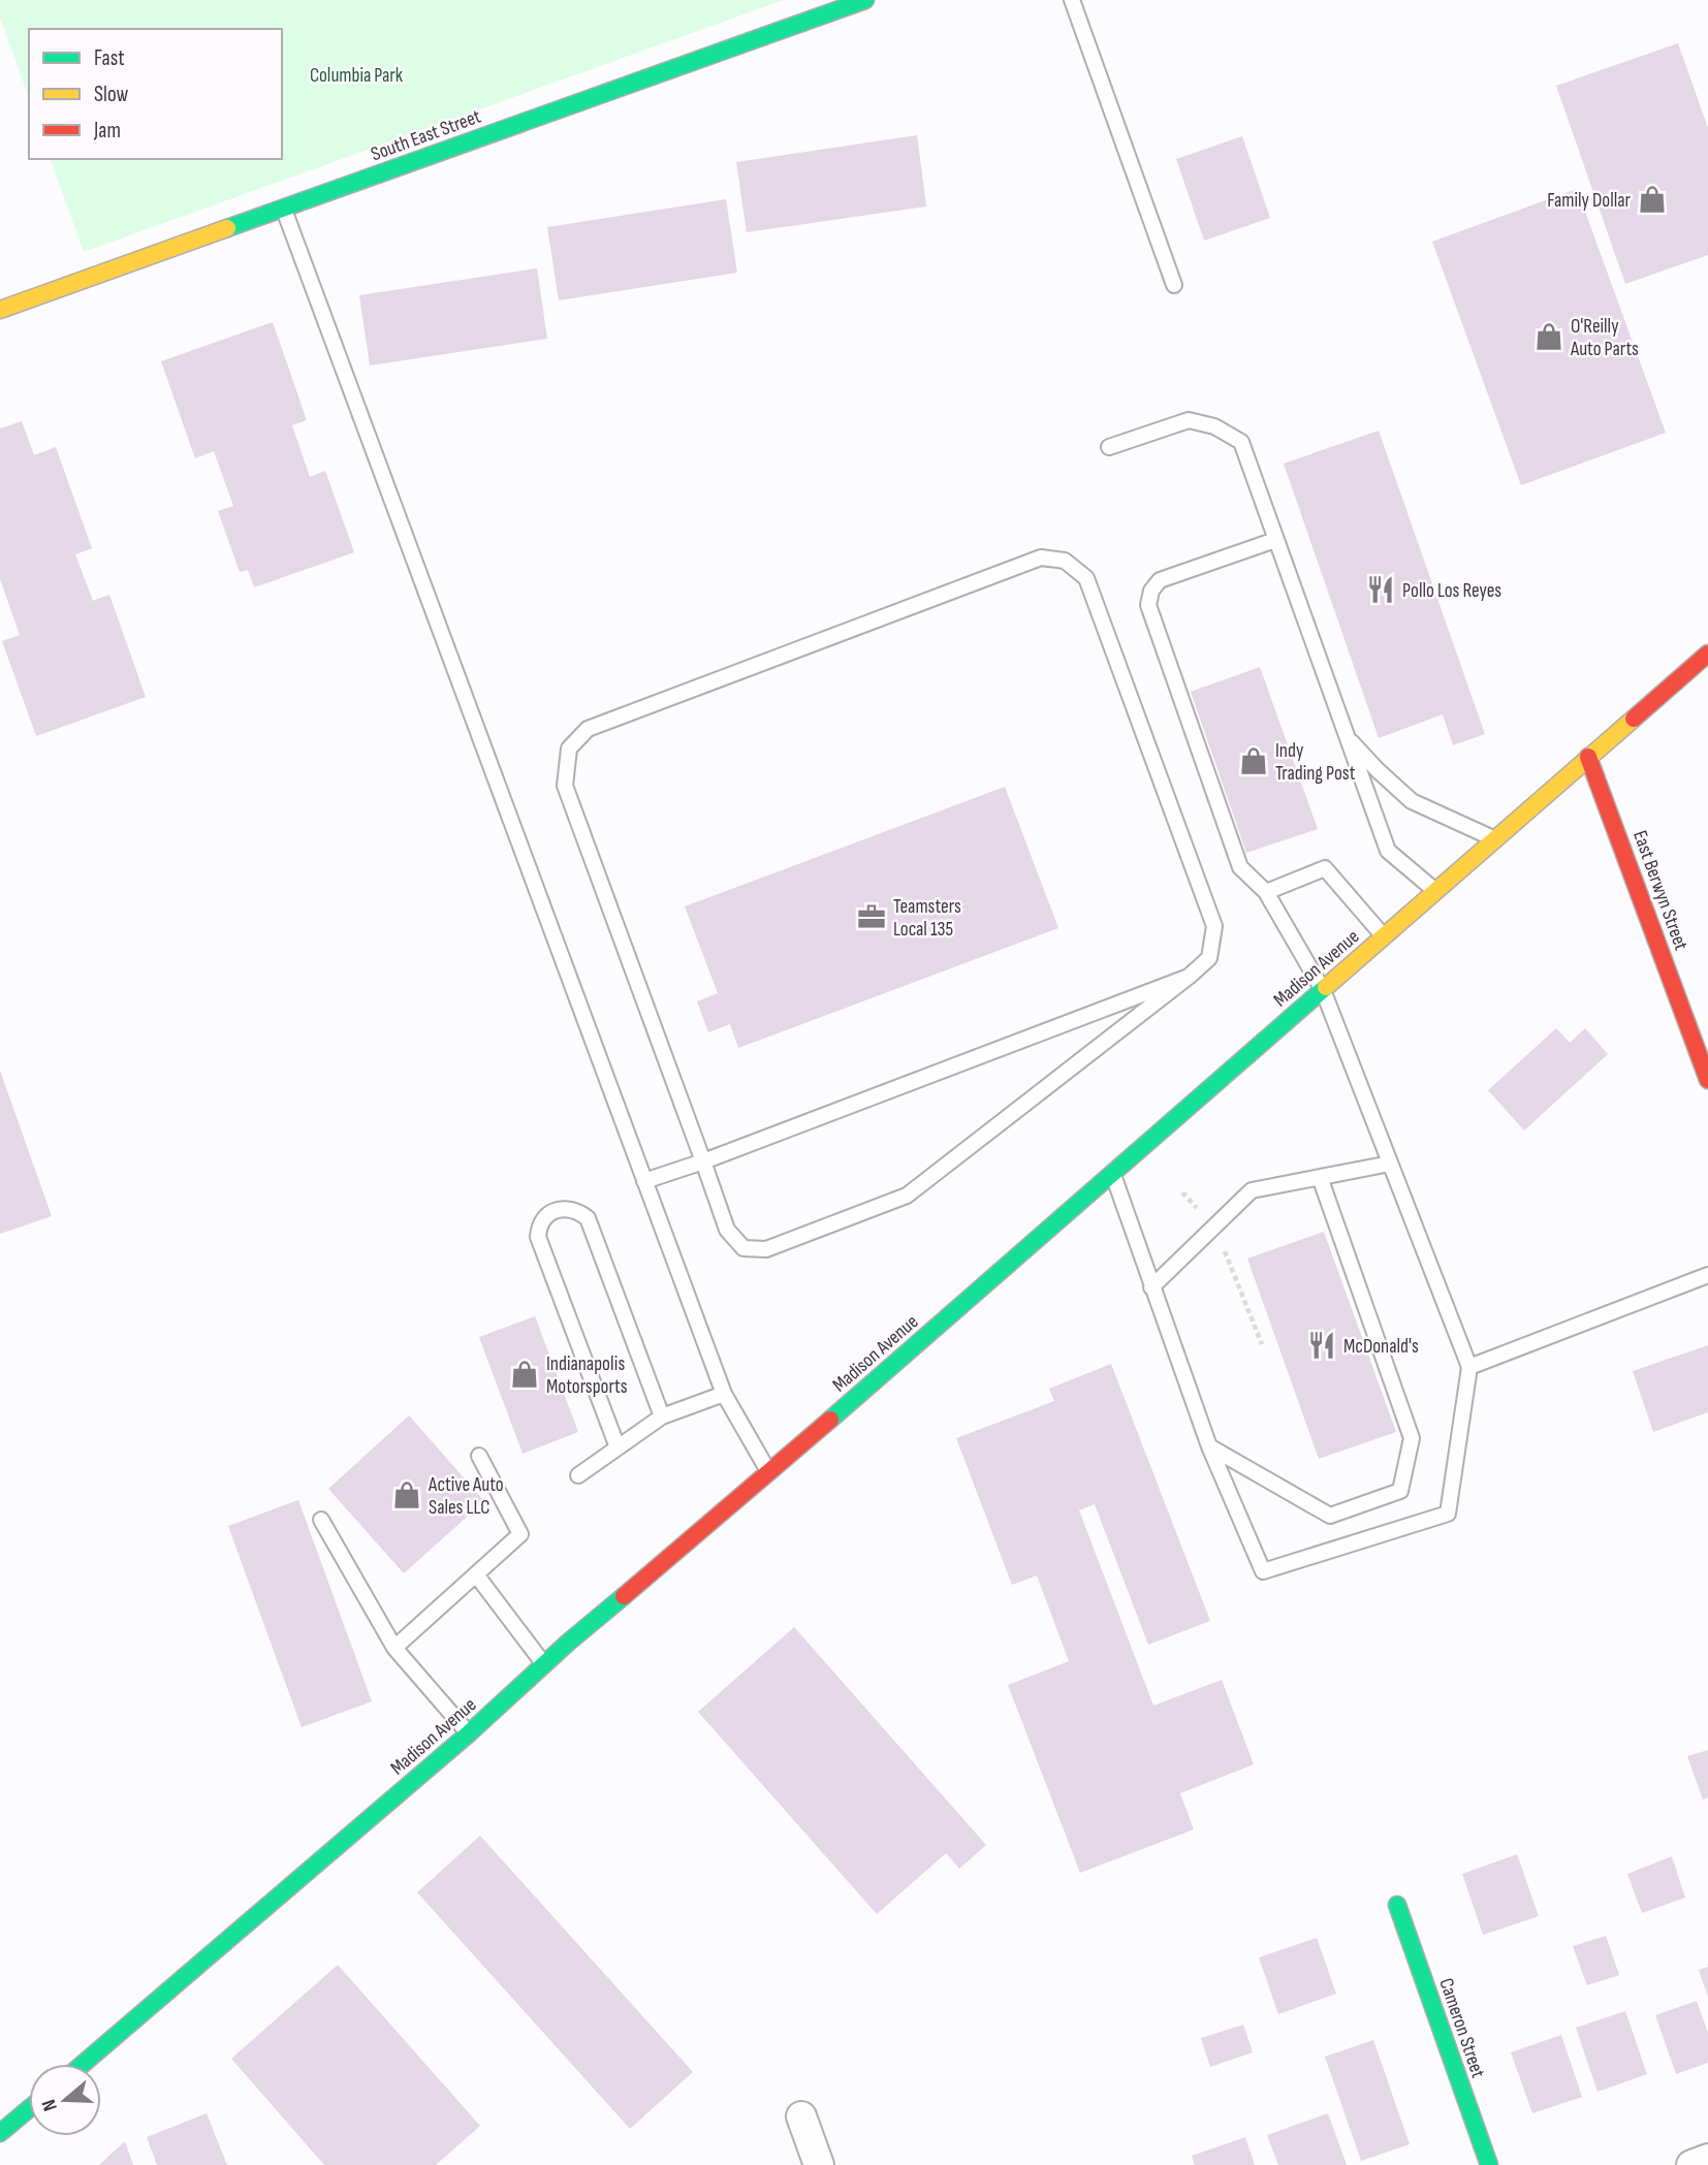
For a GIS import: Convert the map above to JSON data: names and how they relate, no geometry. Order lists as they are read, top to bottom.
{
  "streets": {
    "main road": [
      "South East Street",
      "East Berwyn Street",
      "Madison Avenue",
      "Cameron Street"
    ]
  },
  "crossings": [
    ["East Berwyn Street", "Madison Avenue"]
  ],
  "parks": ["Columbia Park"],
  "places": {
    "shop": [
      "Family Dollar",
      "O'Reilly Auto Parts",
      "Indy Trading Post",
      "Indianapolis Motorsports",
      "Active Auto Sales LLC"
    ],
    "restaurant": ["Pollo Los Reyes", "McDonald's"],
    "office": ["Teamsters Local 135"]
  },
  "legend": ["Fast", "Slow", "Jam"],
  "north": "left"
}
